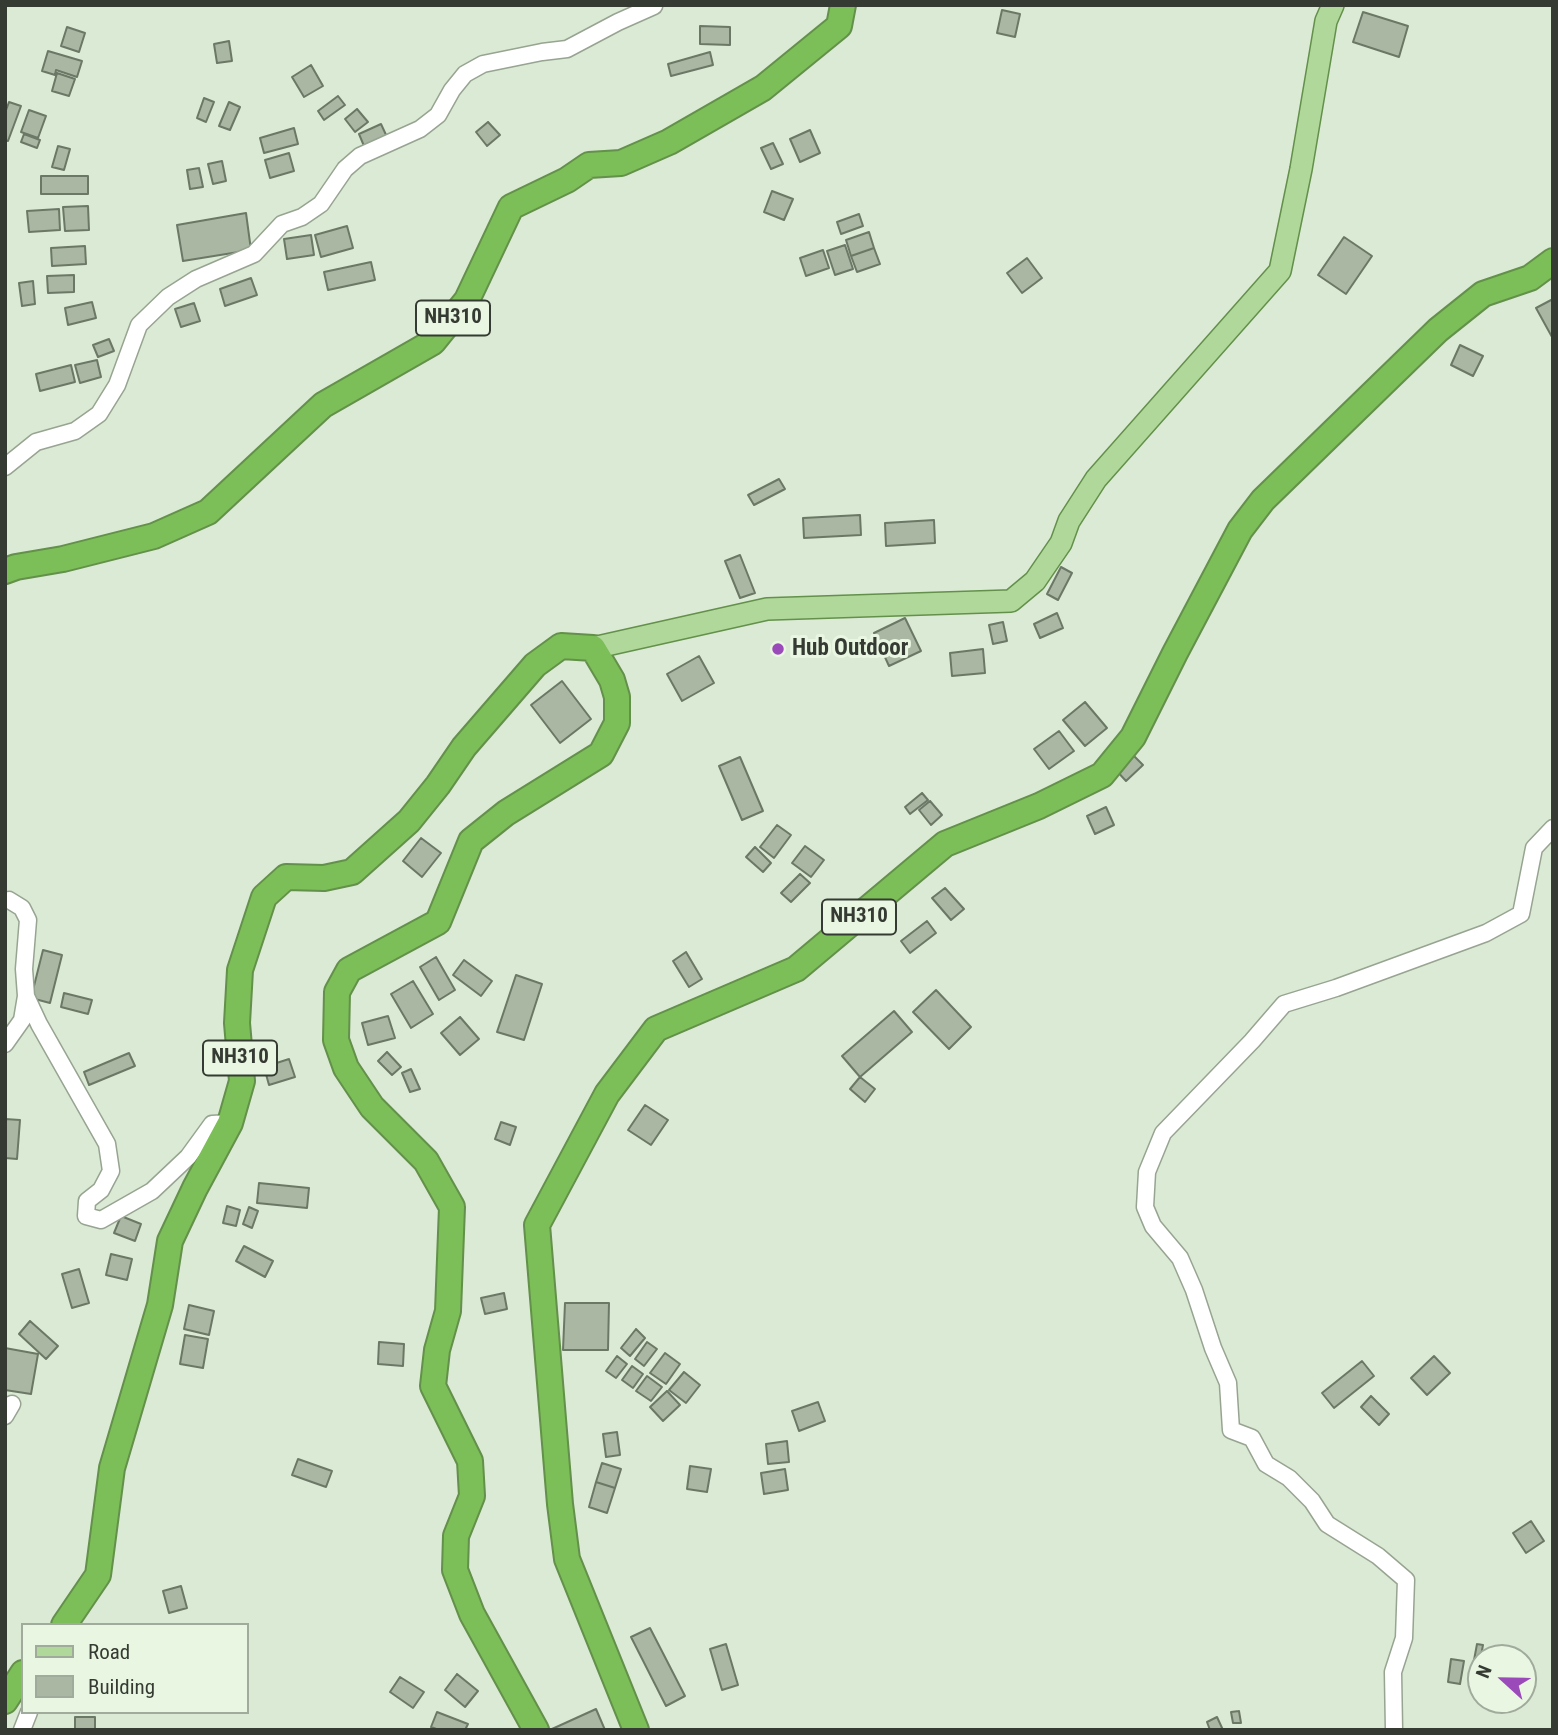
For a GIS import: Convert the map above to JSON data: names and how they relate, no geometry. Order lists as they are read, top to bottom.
{
  "streets": {
    "highway": ["NH310"]
  },
  "places": ["Hub Outdoor"],
  "legend": ["Road", "Building"],
  "north": "left"
}
